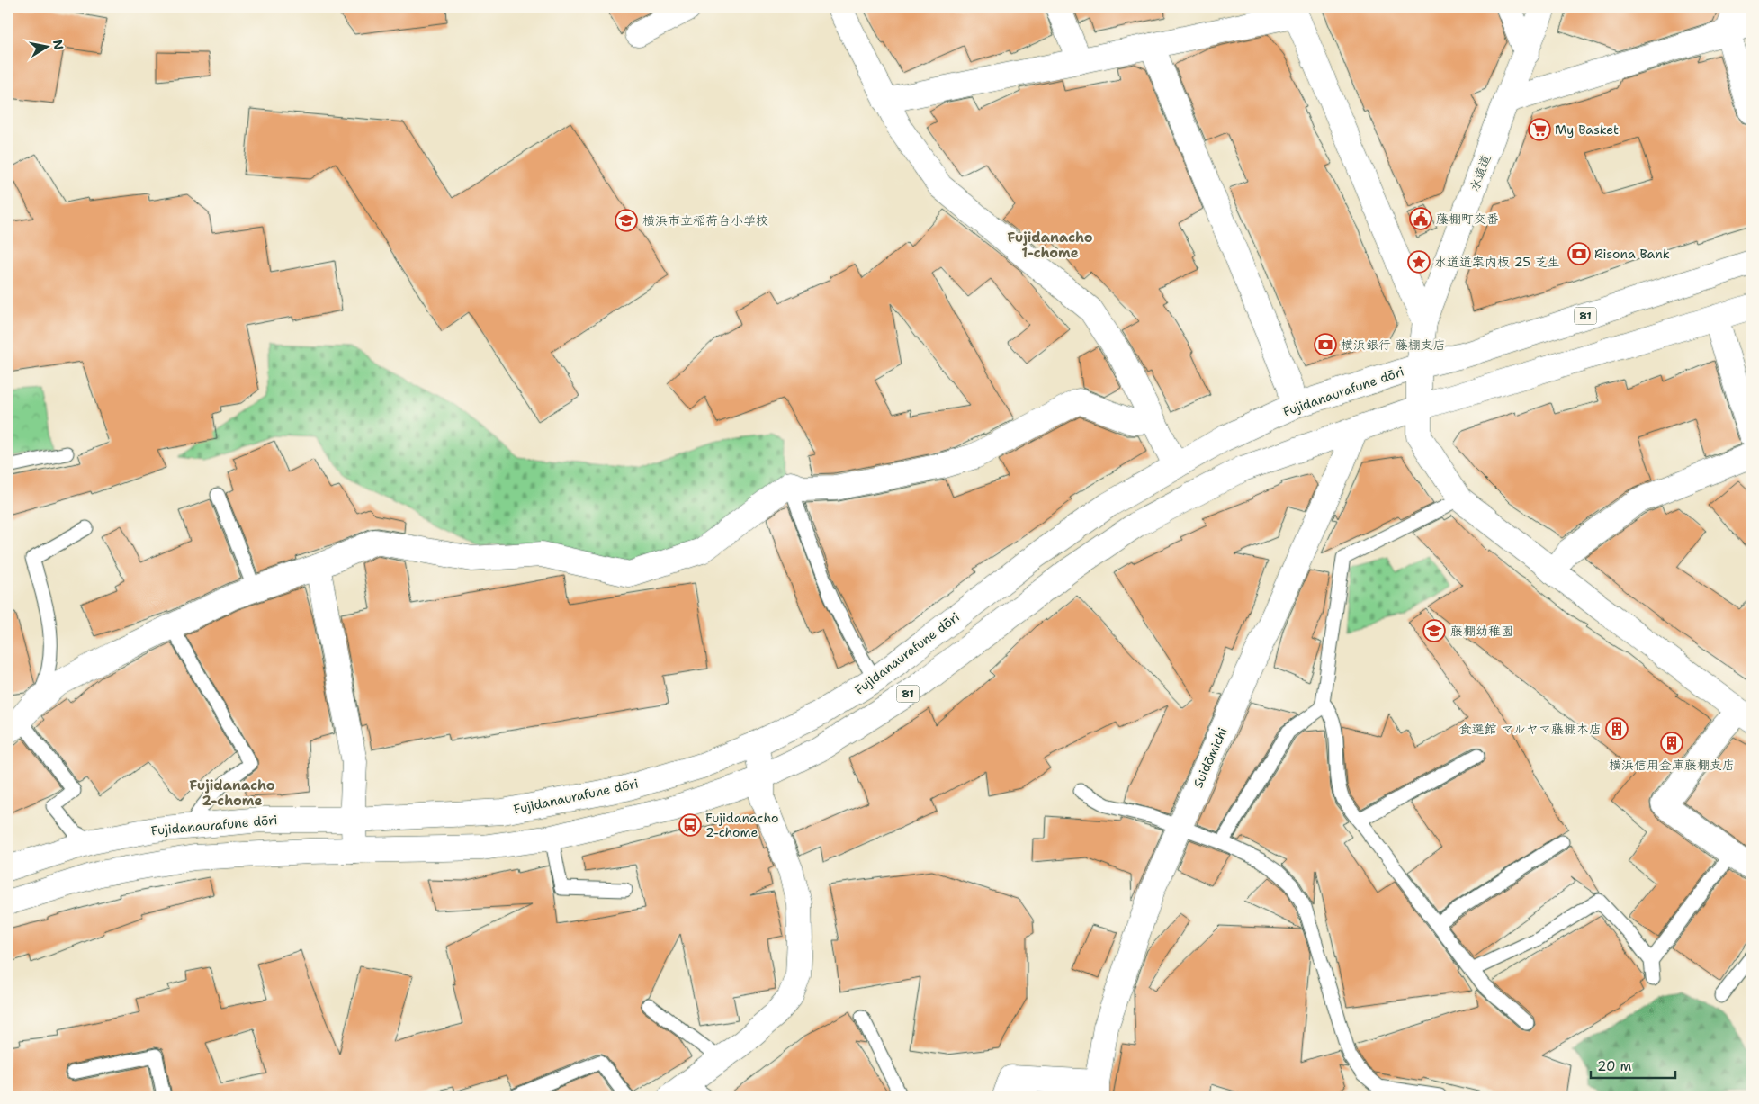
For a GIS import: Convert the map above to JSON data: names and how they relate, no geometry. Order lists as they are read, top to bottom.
{
  "streets": {
    "street": [
      "水道道",
      "81",
      "Fujidanaurafune dōri",
      "Suidōmichi"
    ]
  },
  "crossings": [
    ["水道道", "81"],
    ["水道道", "Fujidanaurafune dōri"],
    ["81", "Suidōmichi"]
  ],
  "districts": ["Fujidanacho 1-chome", "Fujidanacho 2-chome"],
  "places": {
    "supermarket": ["My Basket"],
    "public building": ["藤棚町交番"],
    "school or university": ["横浜市立稲荷台小学校", "藤棚幼稚園"],
    "bank": ["Risona Bank", "横浜銀行 藤棚支店"],
    "place": ["水道道案内板 25 芝生"],
    "building": ["食選館 マルヤマ藤棚本店", "横浜信用金庫藤棚支店"],
    "bus stop": ["Fujidanacho 2-chome"]
  },
  "scale_bar": "20 m",
  "north": "right"
}
